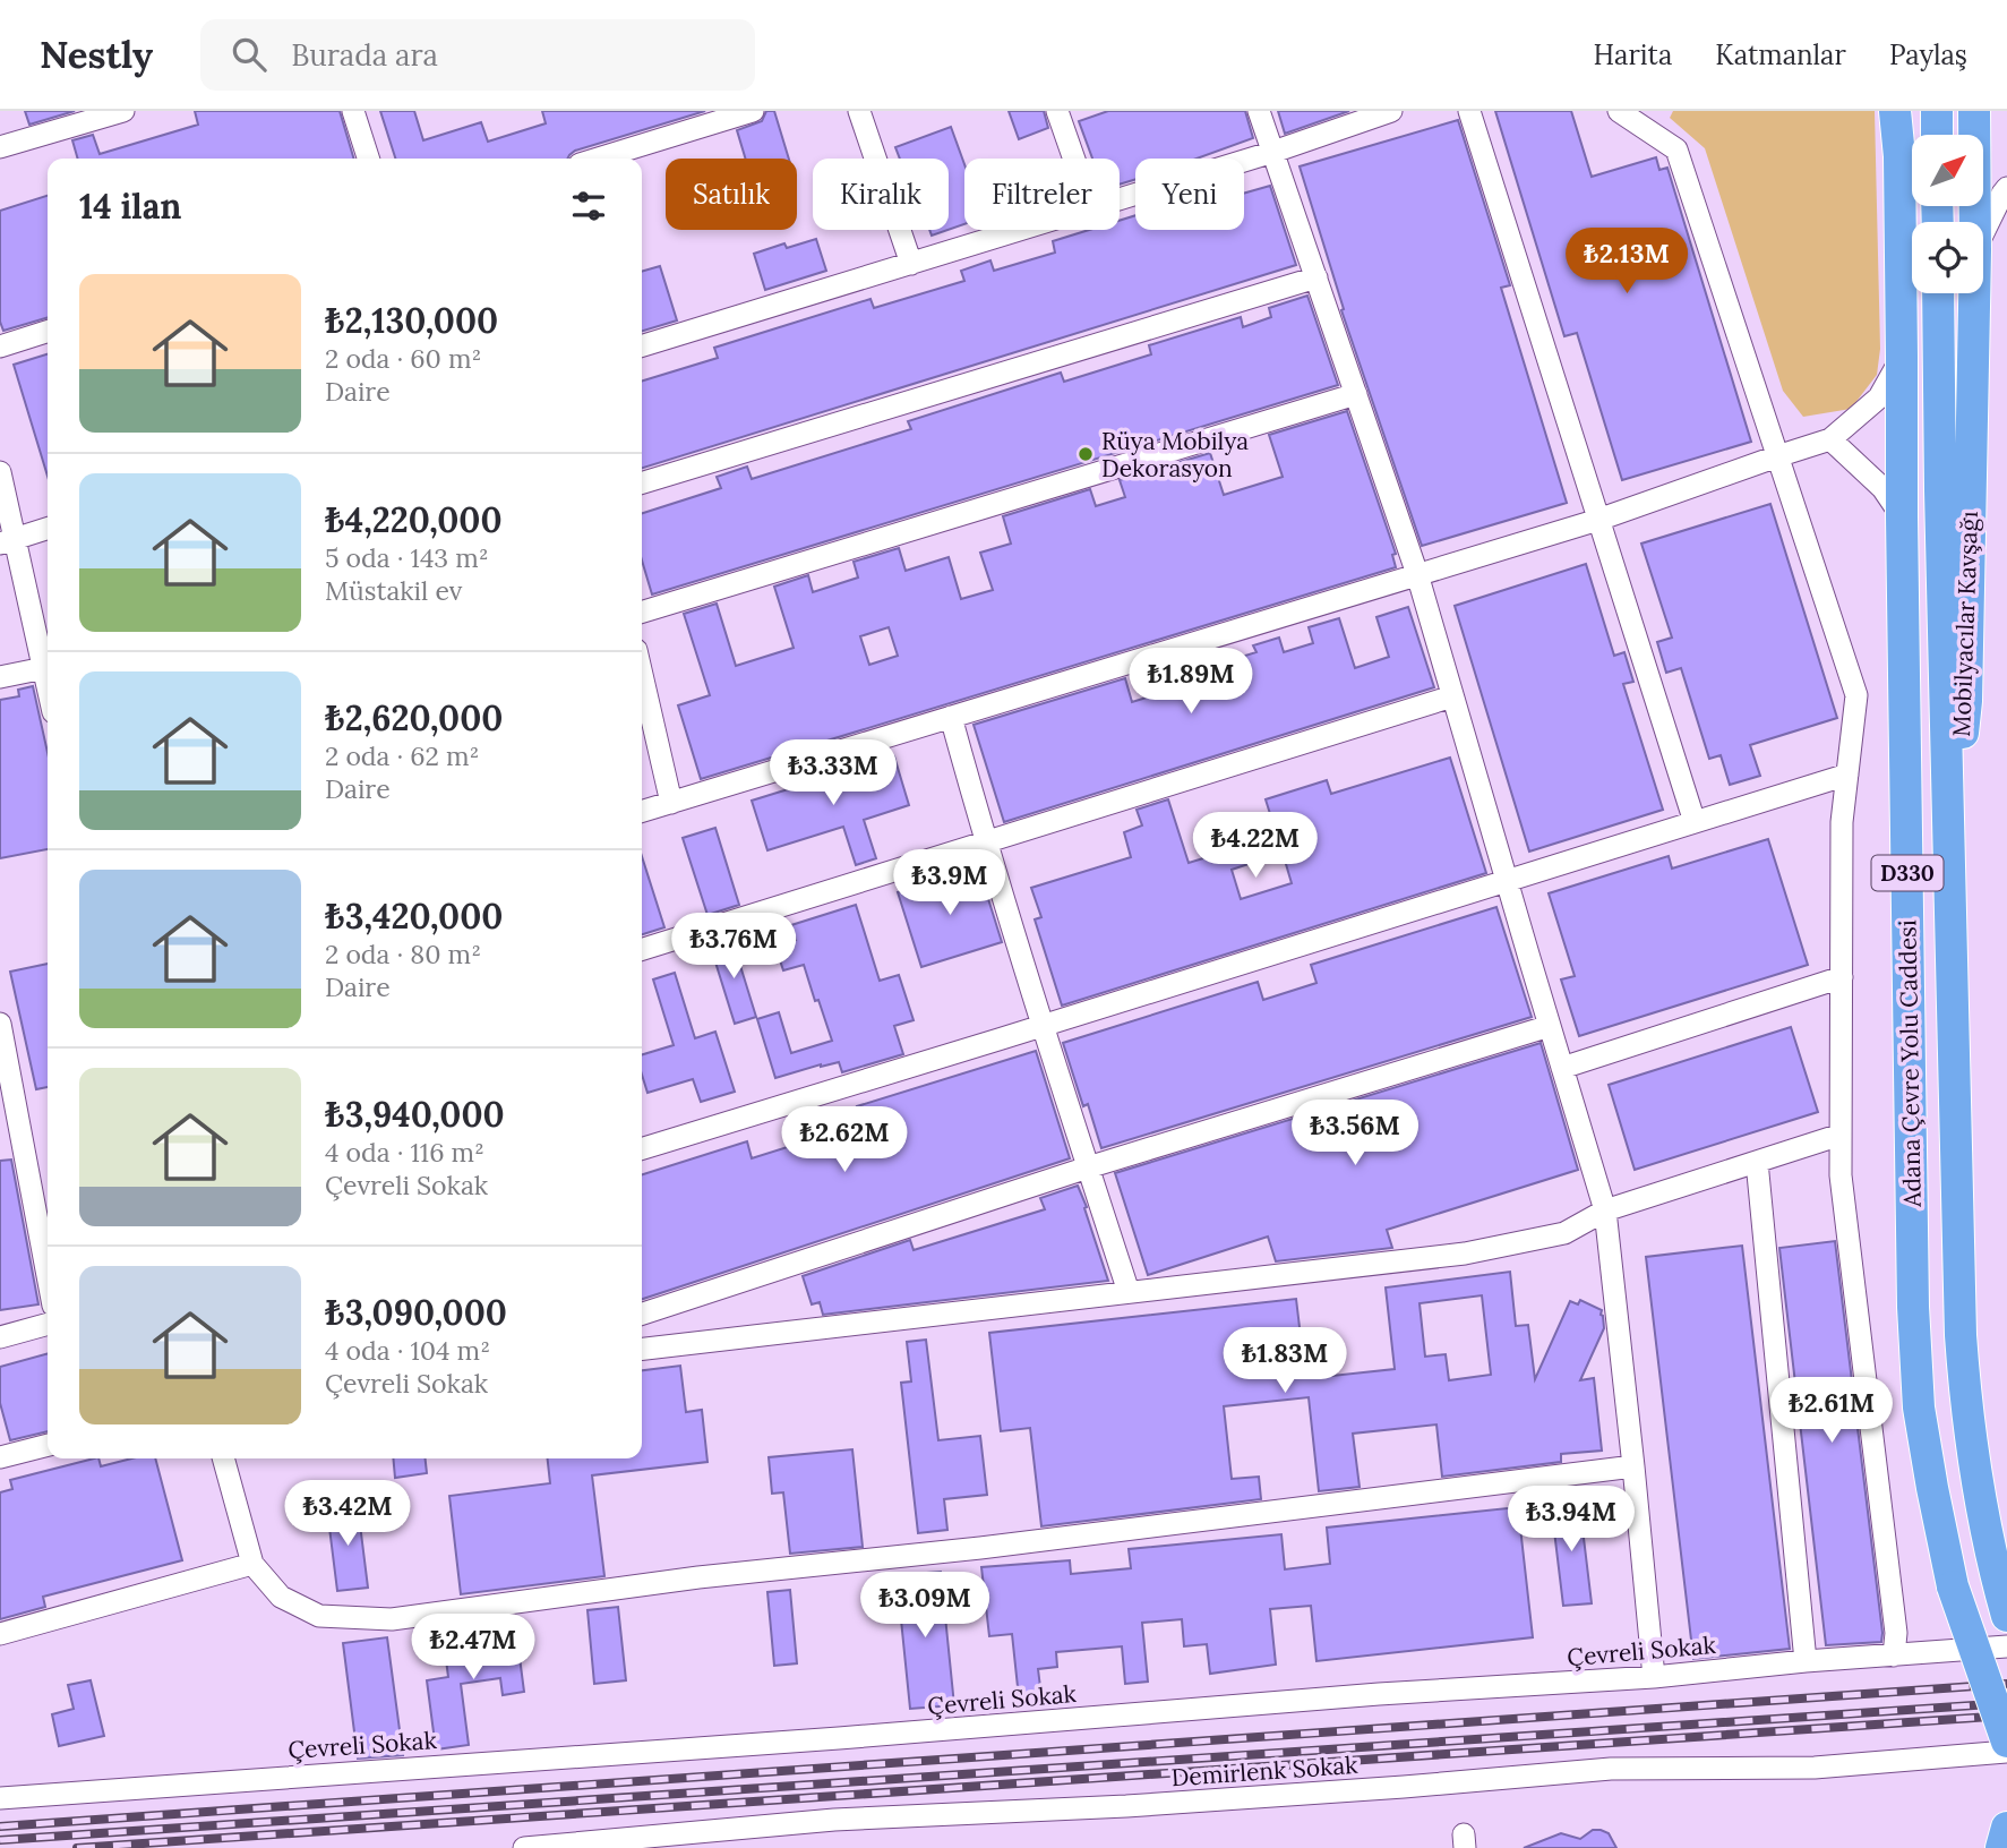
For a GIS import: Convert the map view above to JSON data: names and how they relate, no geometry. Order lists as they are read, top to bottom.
{
  "streets": {
    "highway": ["Mobilyacılar Kavşağı", "D330", "Adana Çevre Yolu Caddesi"],
    "street": ["Çevreli Sokak", "Demirlenk Sokak"]
  },
  "crossings": [
    ["Mobilyacılar Kavşağı", "Adana Çevre Yolu Caddesi"],
    ["D330", "Adana Çevre Yolu Caddesi"]
  ],
  "places": ["Rüya Mobilya Dekorasyon"],
  "north": "top right",
  "page": {
    "header": "Nestly",
    "search": "Burada ara",
    "nav": ["Harita", "Katmanlar", "Paylaş"],
    "chip": [
      "Satılık",
      "Kiralık",
      "Filtreler",
      "Yeni"
    ],
    "heading": "14 ilan",
    "price": [
      "₺2.13M",
      "₺1.89M",
      "₺3.33M",
      "₺4.22M",
      "₺3.9M",
      "₺3.76M",
      "₺3.56M",
      "₺2.62M",
      "₺1.83M",
      "₺2.61M",
      "₺3.42M",
      "₺3.94M",
      "₺3.09M",
      "₺2.47M"
    ],
    "list": [
      {
        "name": "₺2,130,000",
        "note": "2 oda · 60 m² · Daire"
      },
      {
        "name": "₺4,220,000",
        "note": "5 oda · 143 m² · Müstakil ev"
      },
      {
        "name": "₺2,620,000",
        "note": "2 oda · 62 m² · Daire"
      },
      {
        "name": "₺3,420,000",
        "note": "2 oda · 80 m² · Daire"
      },
      {
        "name": "₺3,940,000",
        "note": "4 oda · 116 m² · Çevreli Sokak"
      },
      {
        "name": "₺3,090,000",
        "note": "4 oda · 104 m² · Çevreli Sokak"
      }
    ]
  }
}
